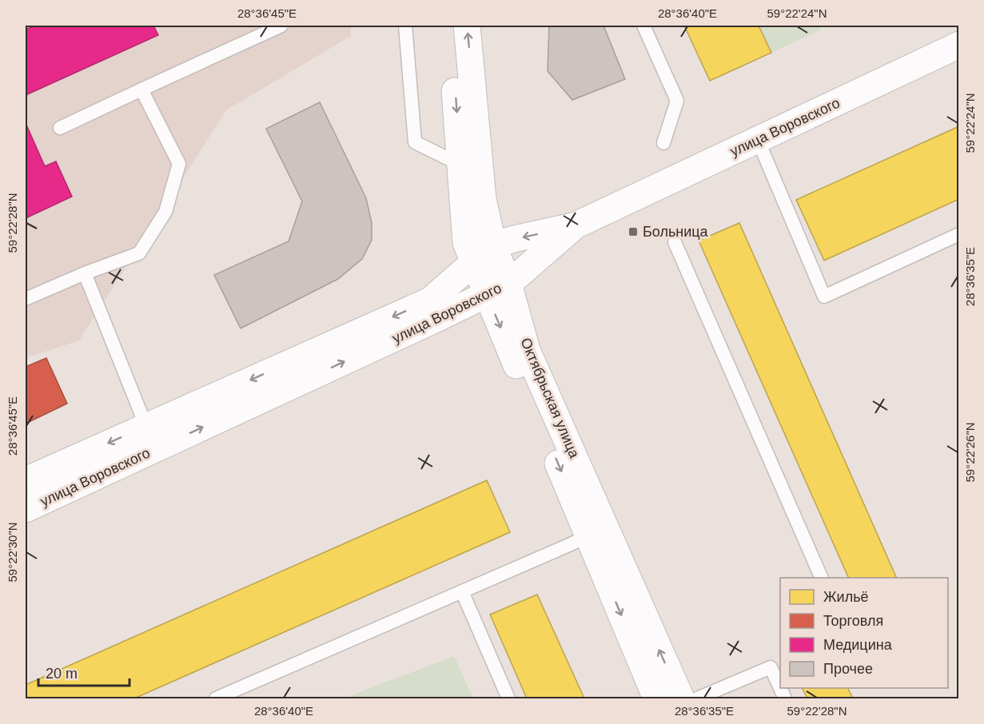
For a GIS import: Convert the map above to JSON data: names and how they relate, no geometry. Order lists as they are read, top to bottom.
{
  "streets": {
    "street": ["улица Воровского", "Октябрьская улица"]
  },
  "crossings": [
    ["улица Воровского", "Октябрьская улица"]
  ],
  "places": {
    "transit": ["Больница"]
  },
  "legend": [
    "Жильё",
    "Торговля",
    "Медицина",
    "Прочее"
  ],
  "scale_bar": "20 m",
  "coordinates": [
    "28°36'45\"E",
    "28°36'40\"E",
    "59°22'24\"N",
    "59°22'28\"N",
    "28°36'35\"E",
    "59°22'26\"N",
    "59°22'30\"N"
  ]
}
